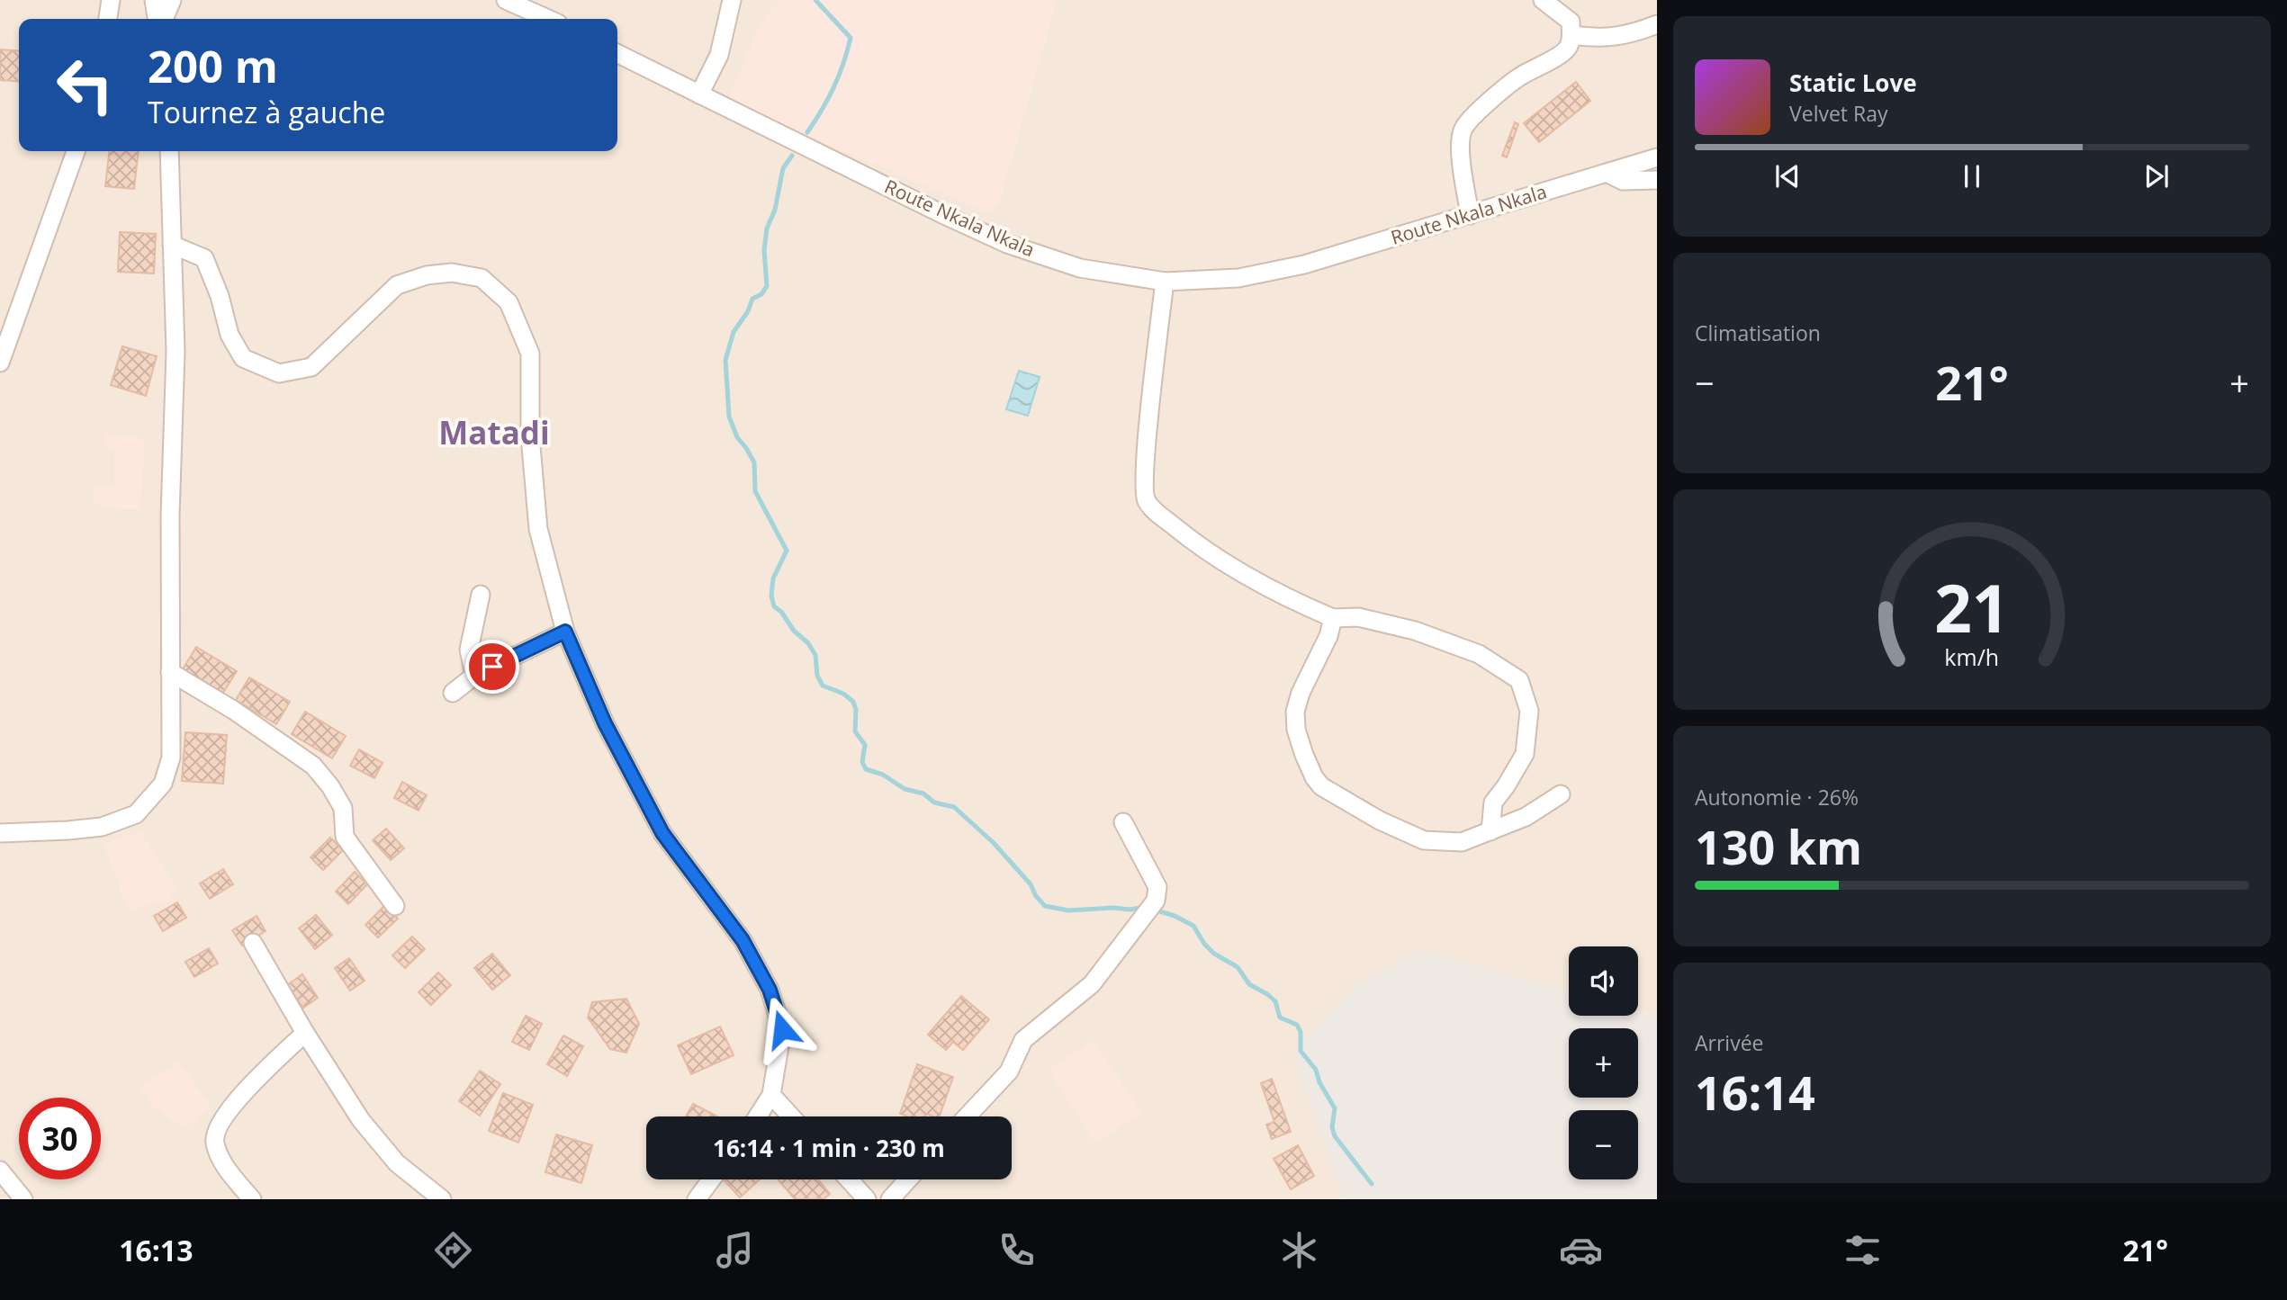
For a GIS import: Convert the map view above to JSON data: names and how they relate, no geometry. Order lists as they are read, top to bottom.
{
  "streets": {
    "street": ["Route Nkala Nkala"]
  },
  "districts": ["Matadi"],
  "page": {
    "turn": ["200 m", "Tournez à gauche"],
    "song": ["Static Love", "Velvet Ray"],
    "tile": [
      "Climatisation",
      ["Autonomie · 26%", "130 km"],
      ["Arrivée", "16:14"]
    ],
    "heat": ["−", "21°", "+"],
    "map_buttons": ["+", "−"],
    "limit": "30",
    "trip": "16:14 · 1 min · 230 m",
    "tabs": ["16:13", "21°"],
    "gauge": ["21", "km/h"]
  }
}
